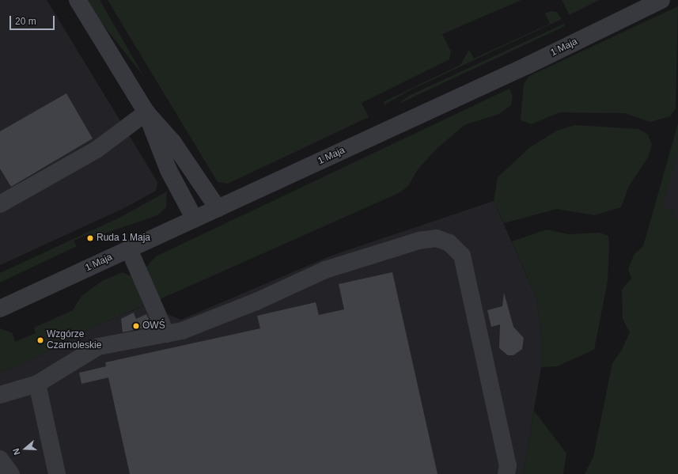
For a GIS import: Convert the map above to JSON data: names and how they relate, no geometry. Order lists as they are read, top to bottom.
{
  "streets": {
    "street": ["1 Maja"]
  },
  "places": ["Ruda 1 Maja", "OWŚ", "Wzgórze Czarnoleskie"],
  "scale_bar": "20 m",
  "north": "left"
}
